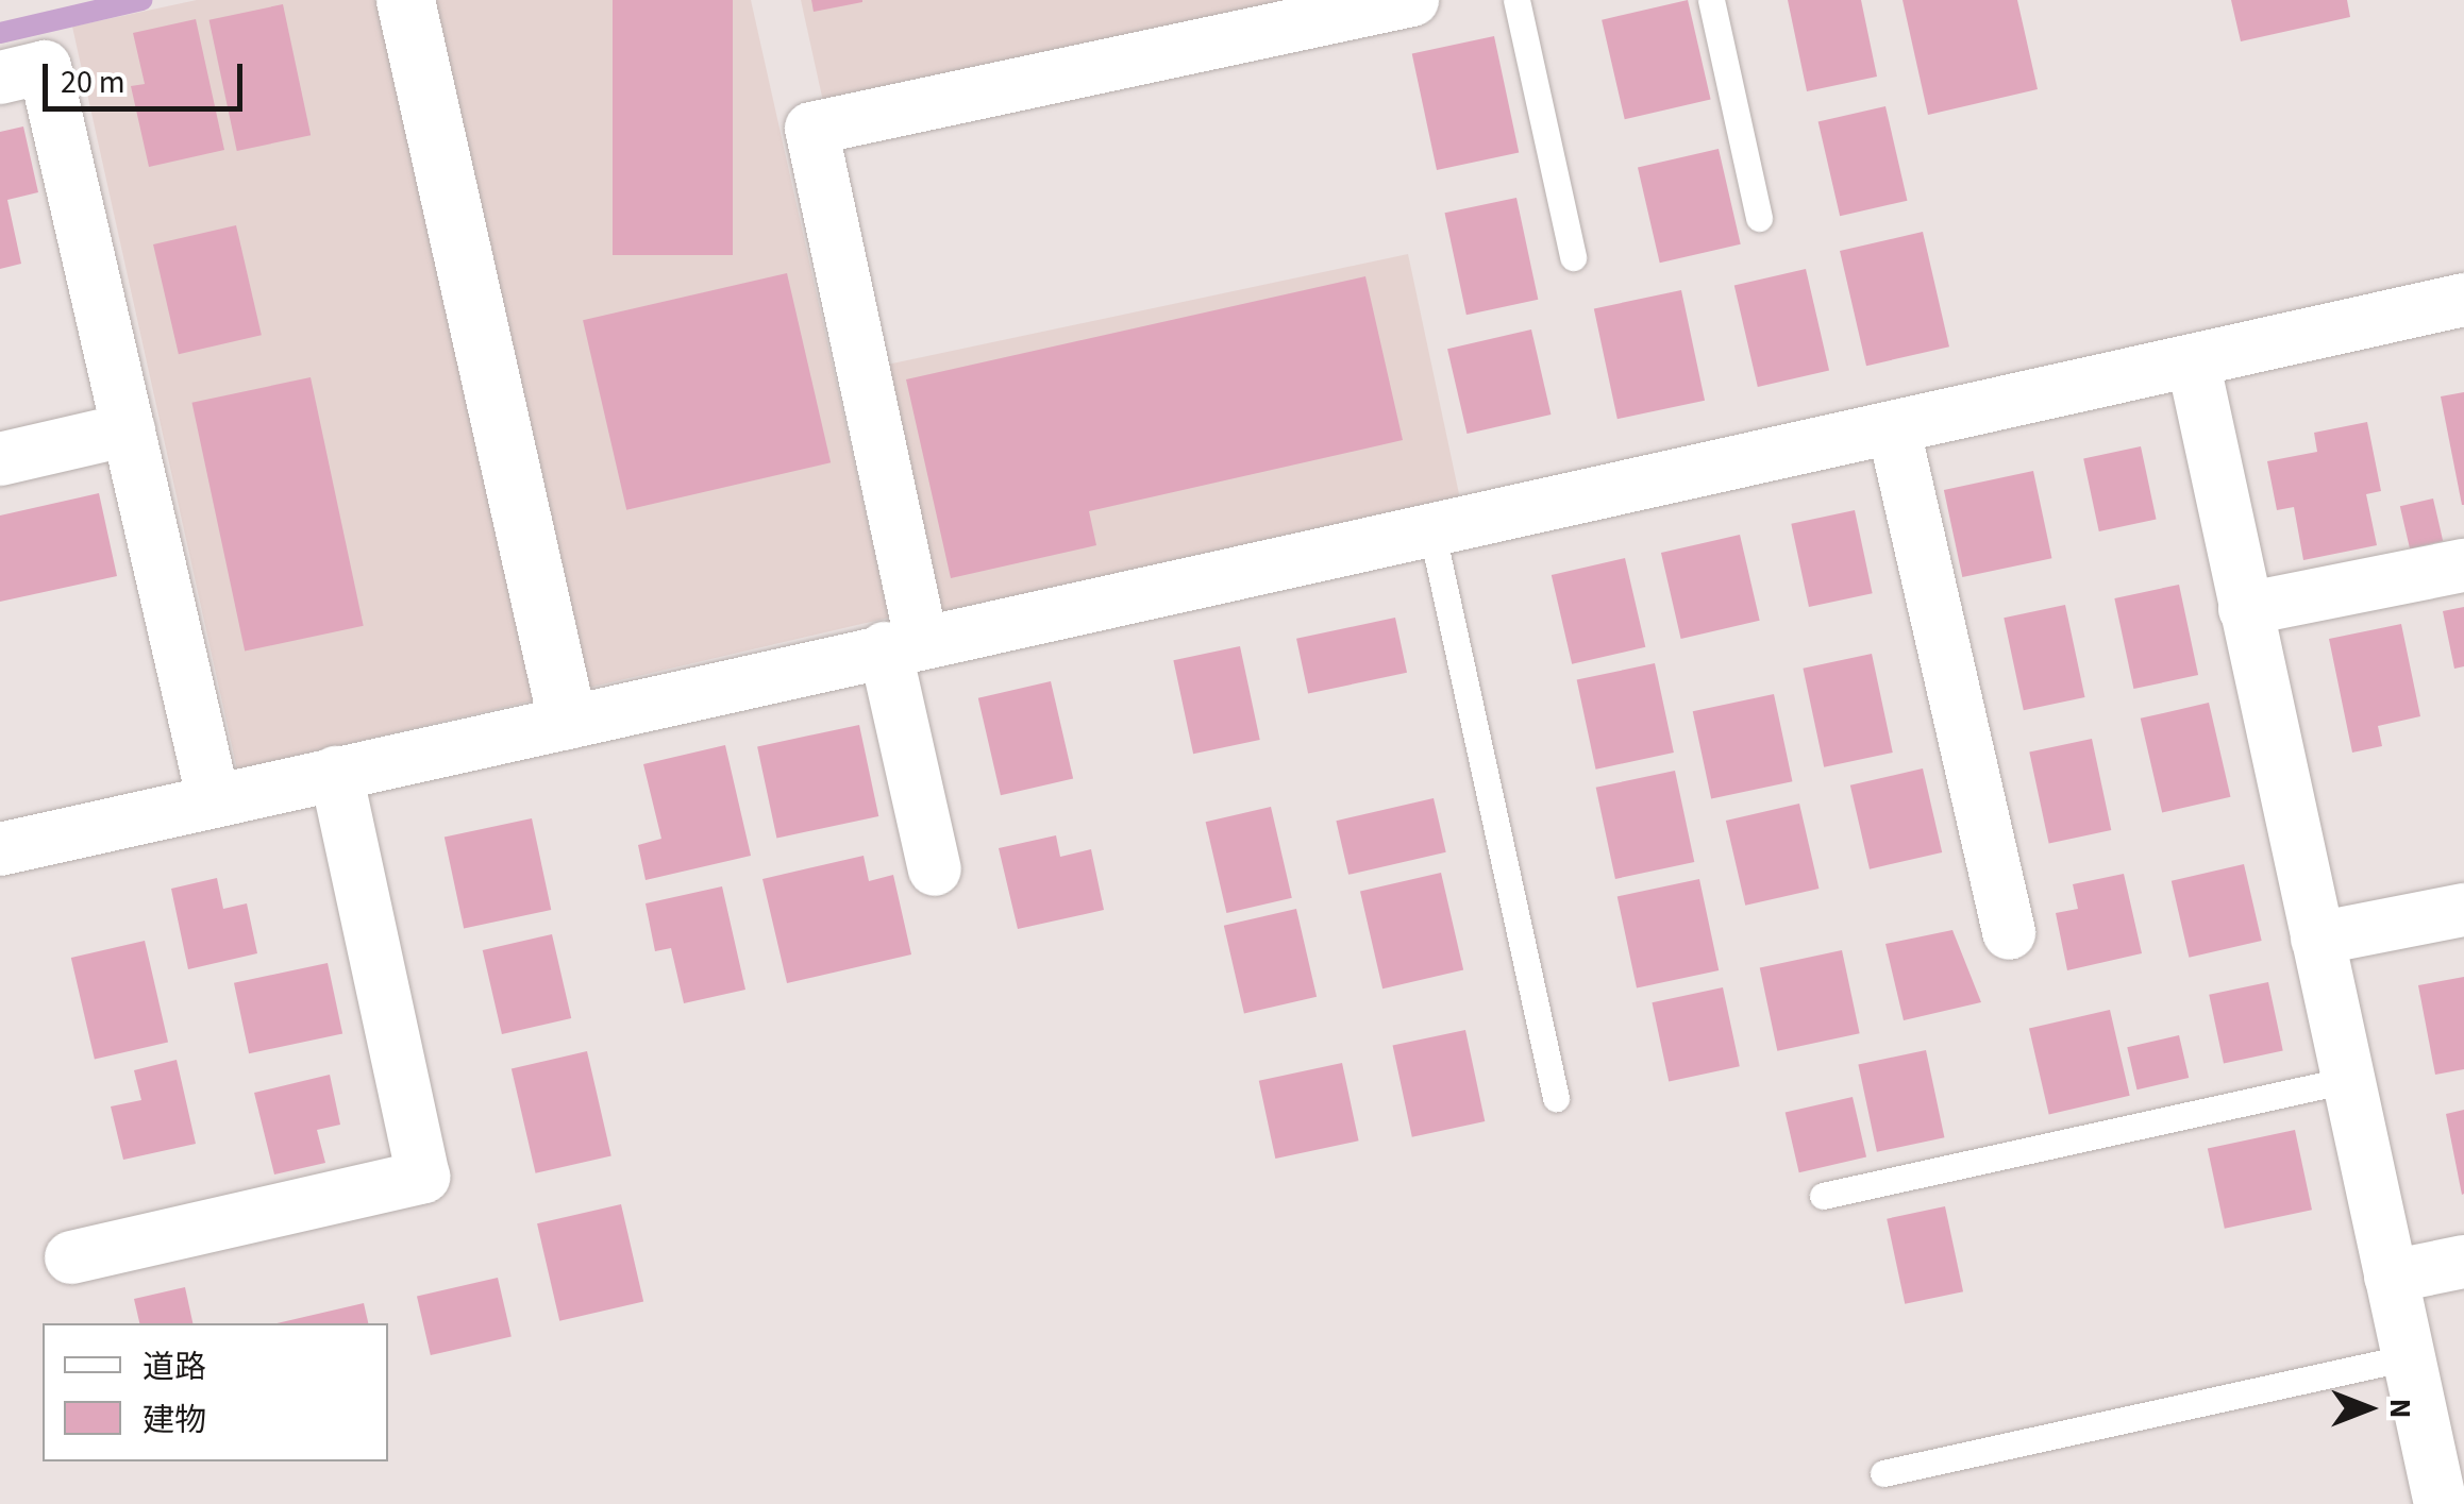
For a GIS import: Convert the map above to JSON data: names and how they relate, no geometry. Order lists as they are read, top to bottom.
{
  "legend": ["道路", "建物"],
  "scale_bar": "20 m",
  "north": "right"
}
